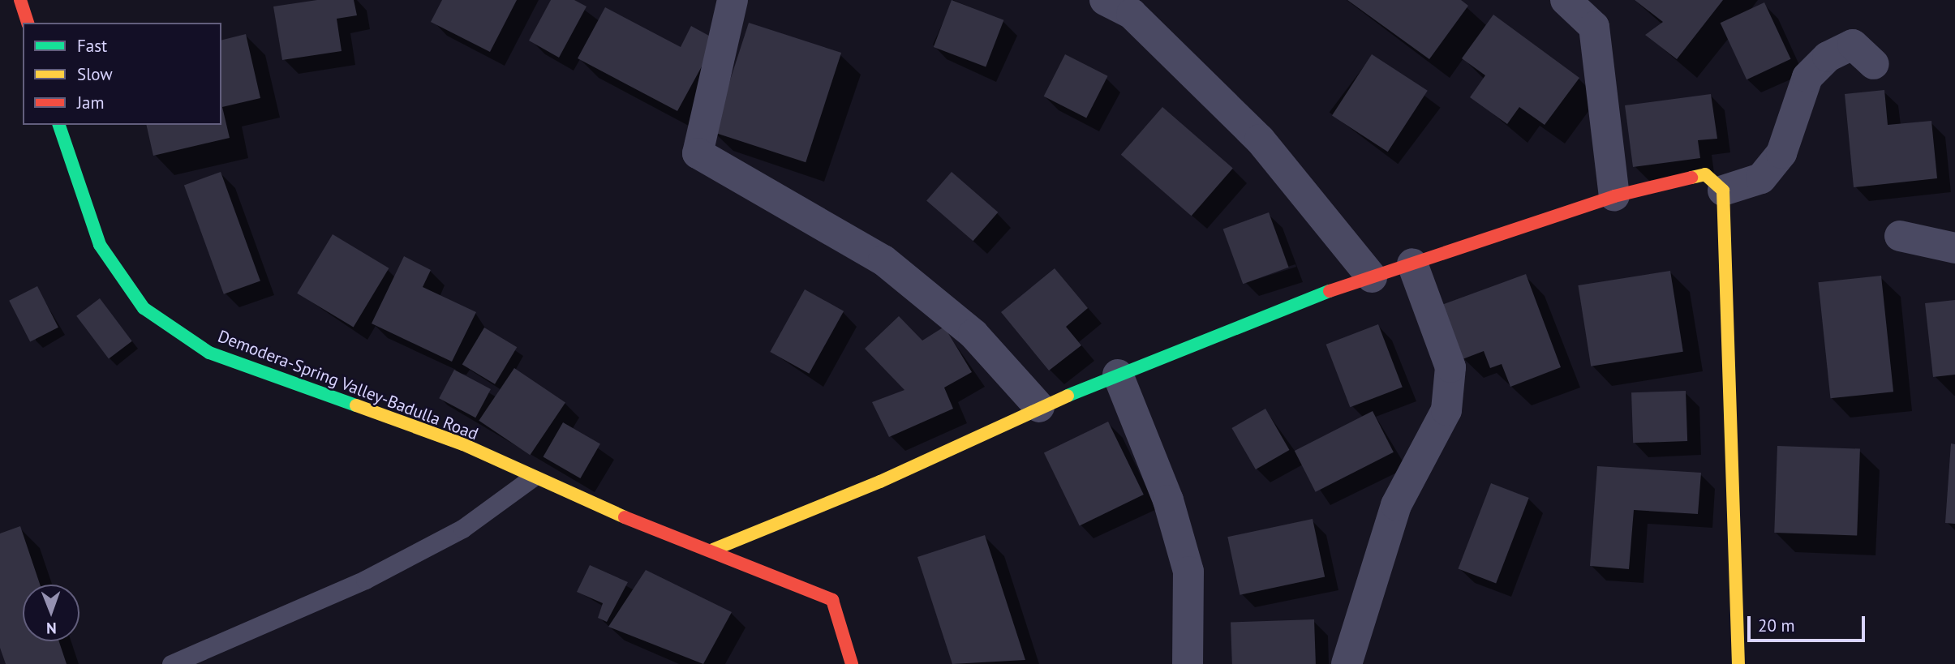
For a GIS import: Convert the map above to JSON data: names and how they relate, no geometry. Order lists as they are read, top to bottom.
{
  "streets": {
    "street": ["Demodera-Spring Valley-Badulla Road"]
  },
  "legend": ["Fast", "Slow", "Jam"],
  "scale_bar": "20 m",
  "north": "bottom"
}
